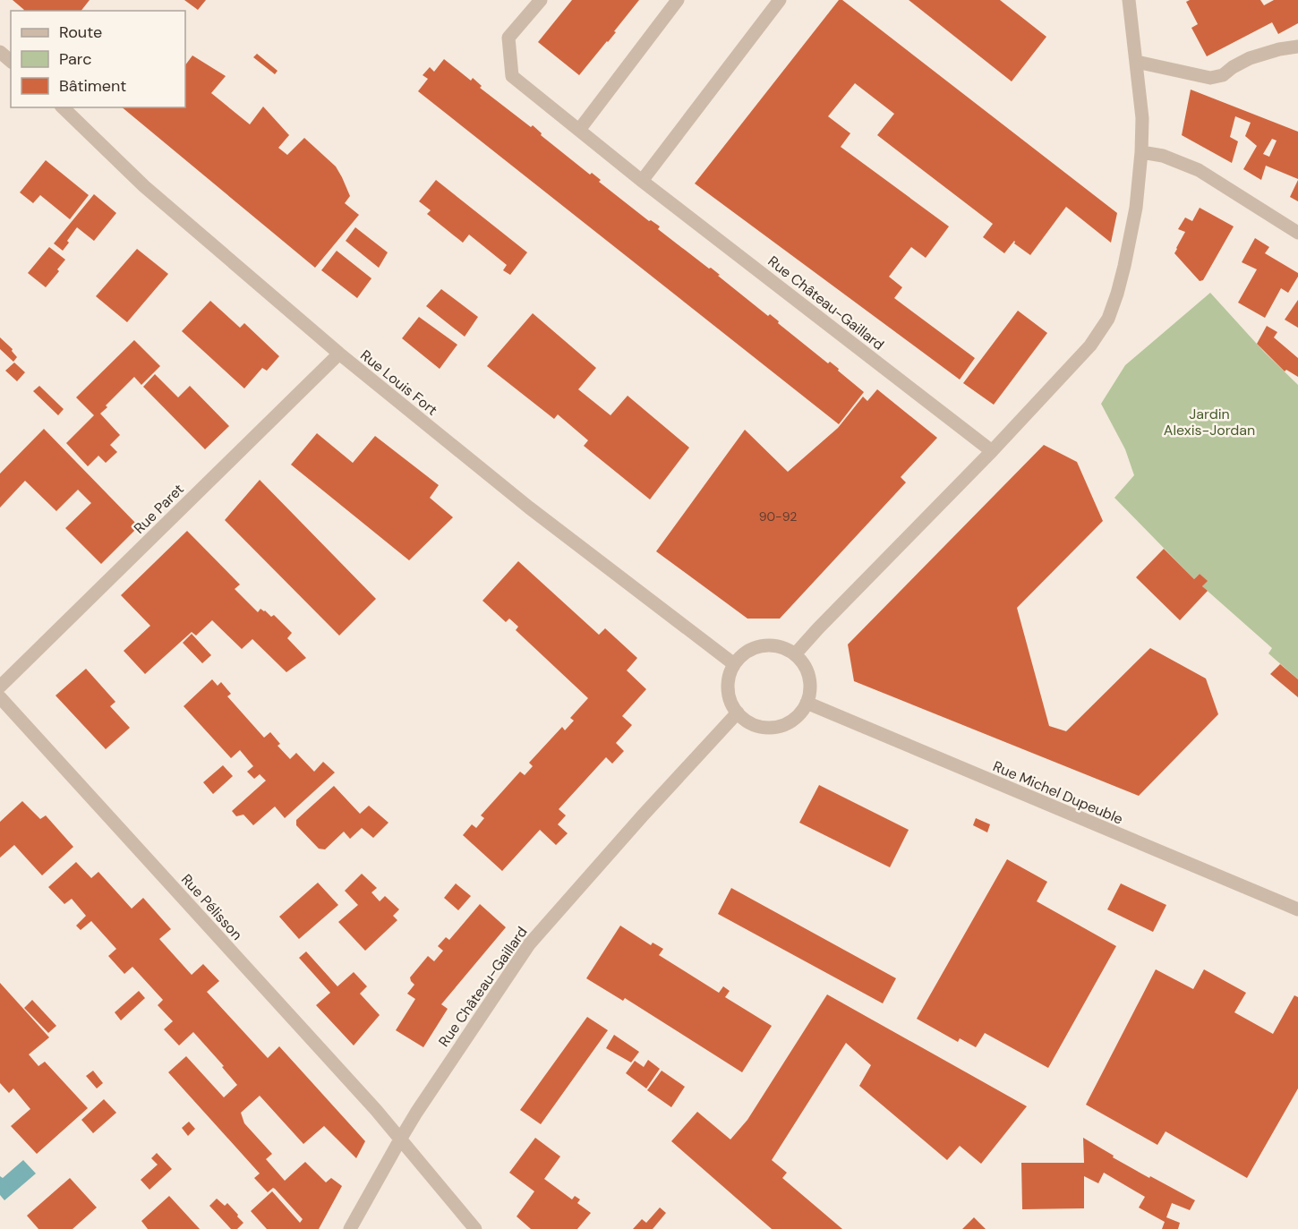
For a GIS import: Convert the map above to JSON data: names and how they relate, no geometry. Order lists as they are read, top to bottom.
{
  "streets": {
    "street": [
      "Rue Château-Gaillard",
      "Rue Louis Fort",
      "Rue Paret",
      "Rue Michel Dupeuble",
      "Rue Pélisson"
    ]
  },
  "crossings": [
    ["Rue Château-Gaillard", "Rue Louis Fort"],
    ["Rue Château-Gaillard", "Rue Michel Dupeuble"],
    ["Rue Château-Gaillard", "Rue Pélisson"],
    ["Rue Louis Fort", "Rue Paret"],
    ["Rue Louis Fort", "Rue Michel Dupeuble"]
  ],
  "parks": ["Jardin Alexis-Jordan"],
  "house_numbers": ["90-92"],
  "legend": ["Route", "Parc", "Bâtiment"]
}
